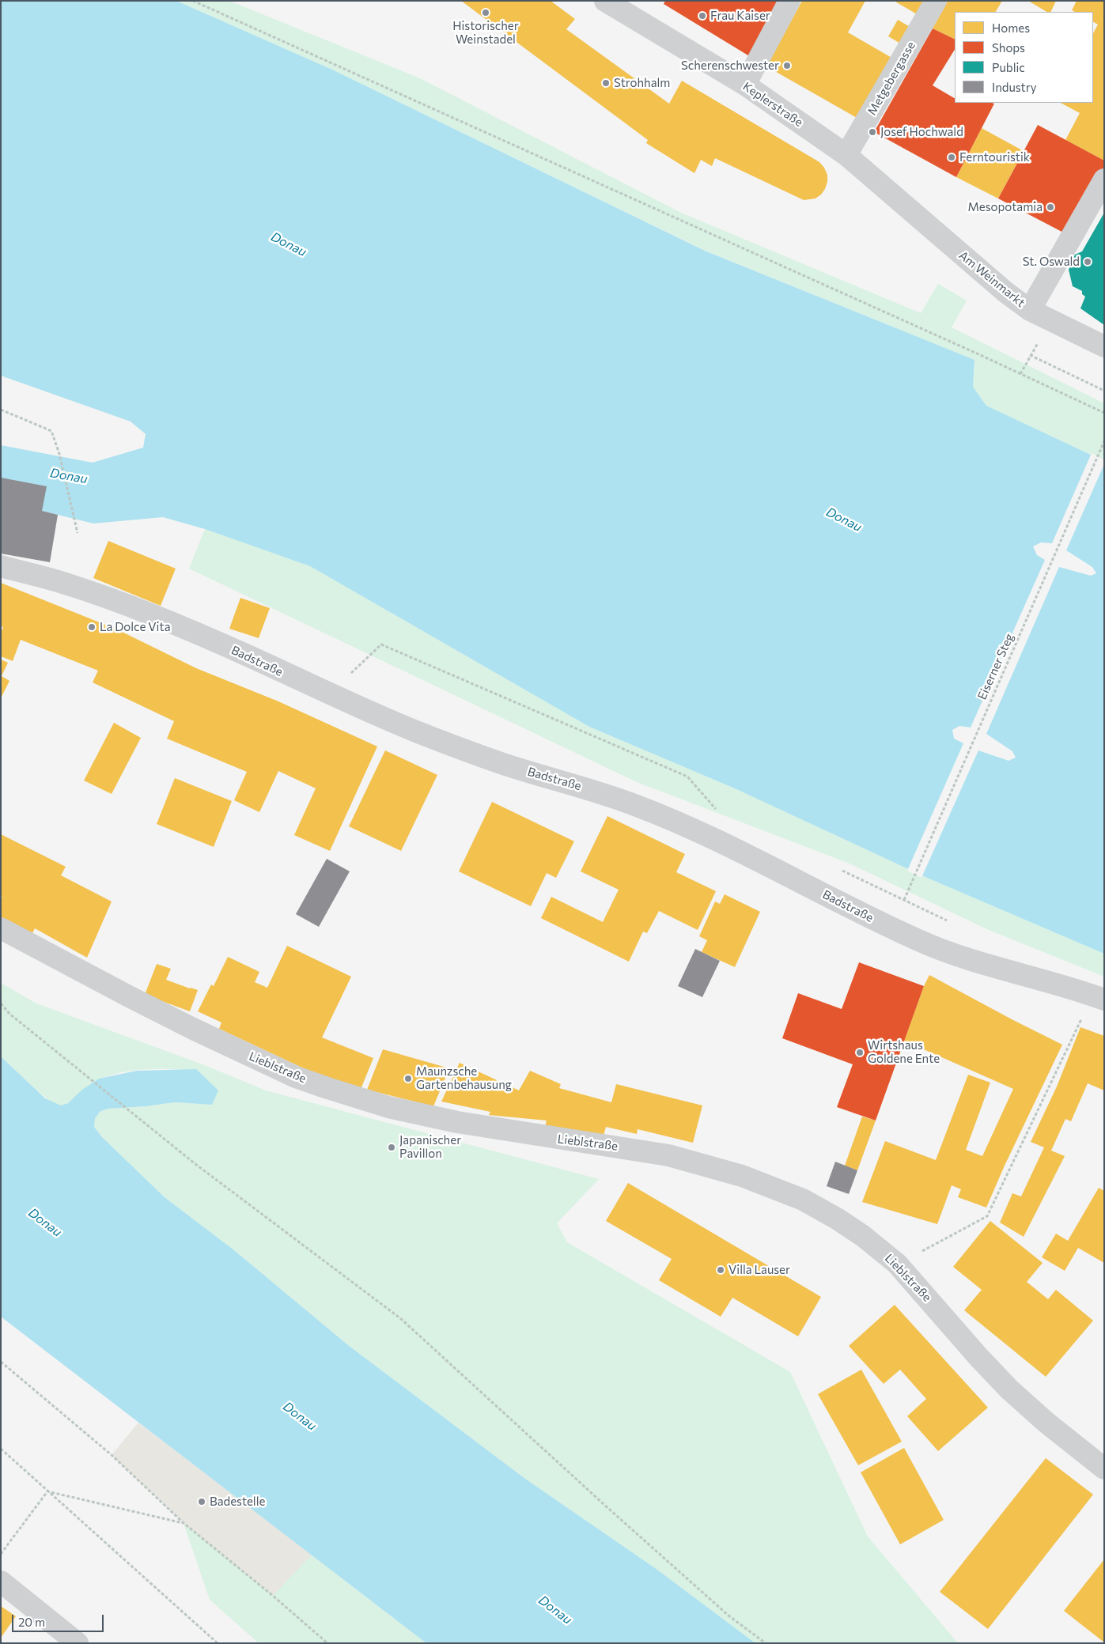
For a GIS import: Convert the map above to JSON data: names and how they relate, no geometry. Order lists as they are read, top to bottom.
{
  "streets": {
    "street": [
      "Metgebergasse",
      "Keplerstraße",
      "Am Weinmarkt",
      "Badstraße",
      "Lieblstraße"
    ],
    "path": ["Eiserner Steg"]
  },
  "crossings": [
    ["Metgebergasse", "Keplerstraße"],
    ["Keplerstraße", "Am Weinmarkt"]
  ],
  "water": ["Donau"],
  "places": [
    "Historischer Weinstadel",
    "Frau Kaiser",
    "Scherenschwester",
    "Strohhalm",
    "Josef Hochwald",
    "Ferntouristik",
    "Mesopotamia",
    "St. Oswald",
    "La Dolce Vita",
    "Wirtshaus Goldene Ente",
    "Maunzsche Gartenbehausung",
    "Japanischer Pavillon",
    "Villa Lauser",
    "Badestelle"
  ],
  "legend": [
    "Homes",
    "Shops",
    "Public",
    "Industry"
  ],
  "scale_bar": "20 m"
}
